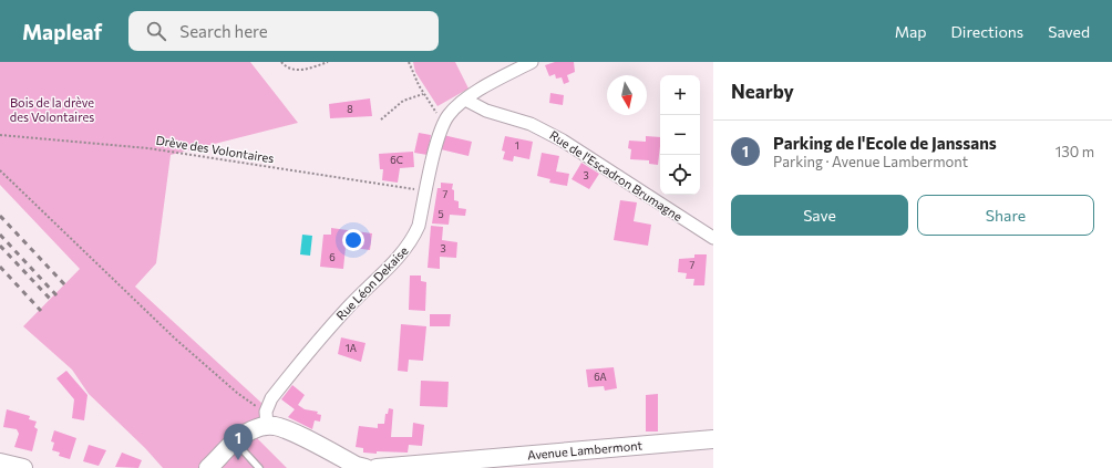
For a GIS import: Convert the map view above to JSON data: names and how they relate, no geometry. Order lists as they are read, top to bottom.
{
  "streets": {
    "street": ["Rue de l'Escadron Brumagne", "Rue Léon Dekaise", "Avenue Lambermont"],
    "path": ["Drève des Volontaires"]
  },
  "crossings": [
    ["Drève des Volontaires", "Rue Léon Dekaise"],
    ["Rue de l'Escadron Brumagne", "Rue Léon Dekaise"]
  ],
  "parks": ["Bois de la drève des Volontaires"],
  "house_numbers": [
    "8",
    "1",
    "6C",
    "3",
    "7",
    "5",
    "3",
    "6",
    "7",
    "1A",
    "6A"
  ],
  "north": "bottom",
  "page": {
    "header": "Mapleaf",
    "search": "Search here",
    "nav": ["Map", "Directions", "Saved"],
    "heading": "Nearby",
    "map_buttons": ["+", "−"],
    "list": [
      {
        "mark": "1",
        "name": "Parking de l'Ecole de Janssans",
        "note": "Parking · Avenue Lambermont",
        "value": "130 m"
      }
    ],
    "buttons": ["Save", "Share"],
    "pins": "1"
  }
}
